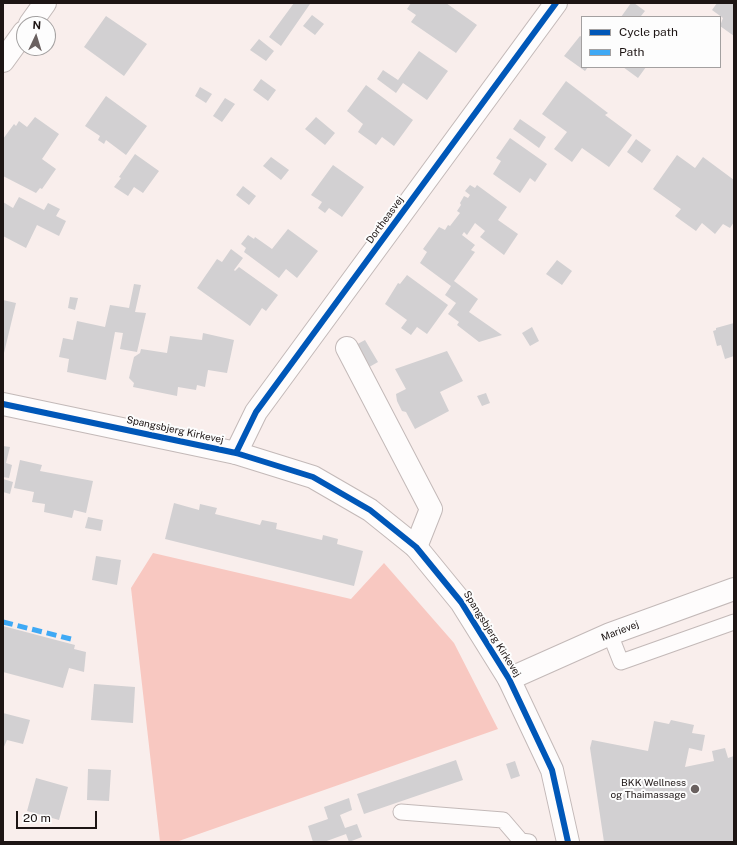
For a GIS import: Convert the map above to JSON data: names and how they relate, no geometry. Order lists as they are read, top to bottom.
{
  "streets": {
    "street": ["Dortheasvej", "Spangsbjerg Kirkevej", "Marievej"]
  },
  "crossings": [
    ["Dortheasvej", "Spangsbjerg Kirkevej"],
    ["Spangsbjerg Kirkevej", "Marievej"]
  ],
  "places": ["BKK Wellness og Thaimassage"],
  "legend": ["Cycle path", "Path"],
  "scale_bar": "20 m",
  "north": "top"
}
